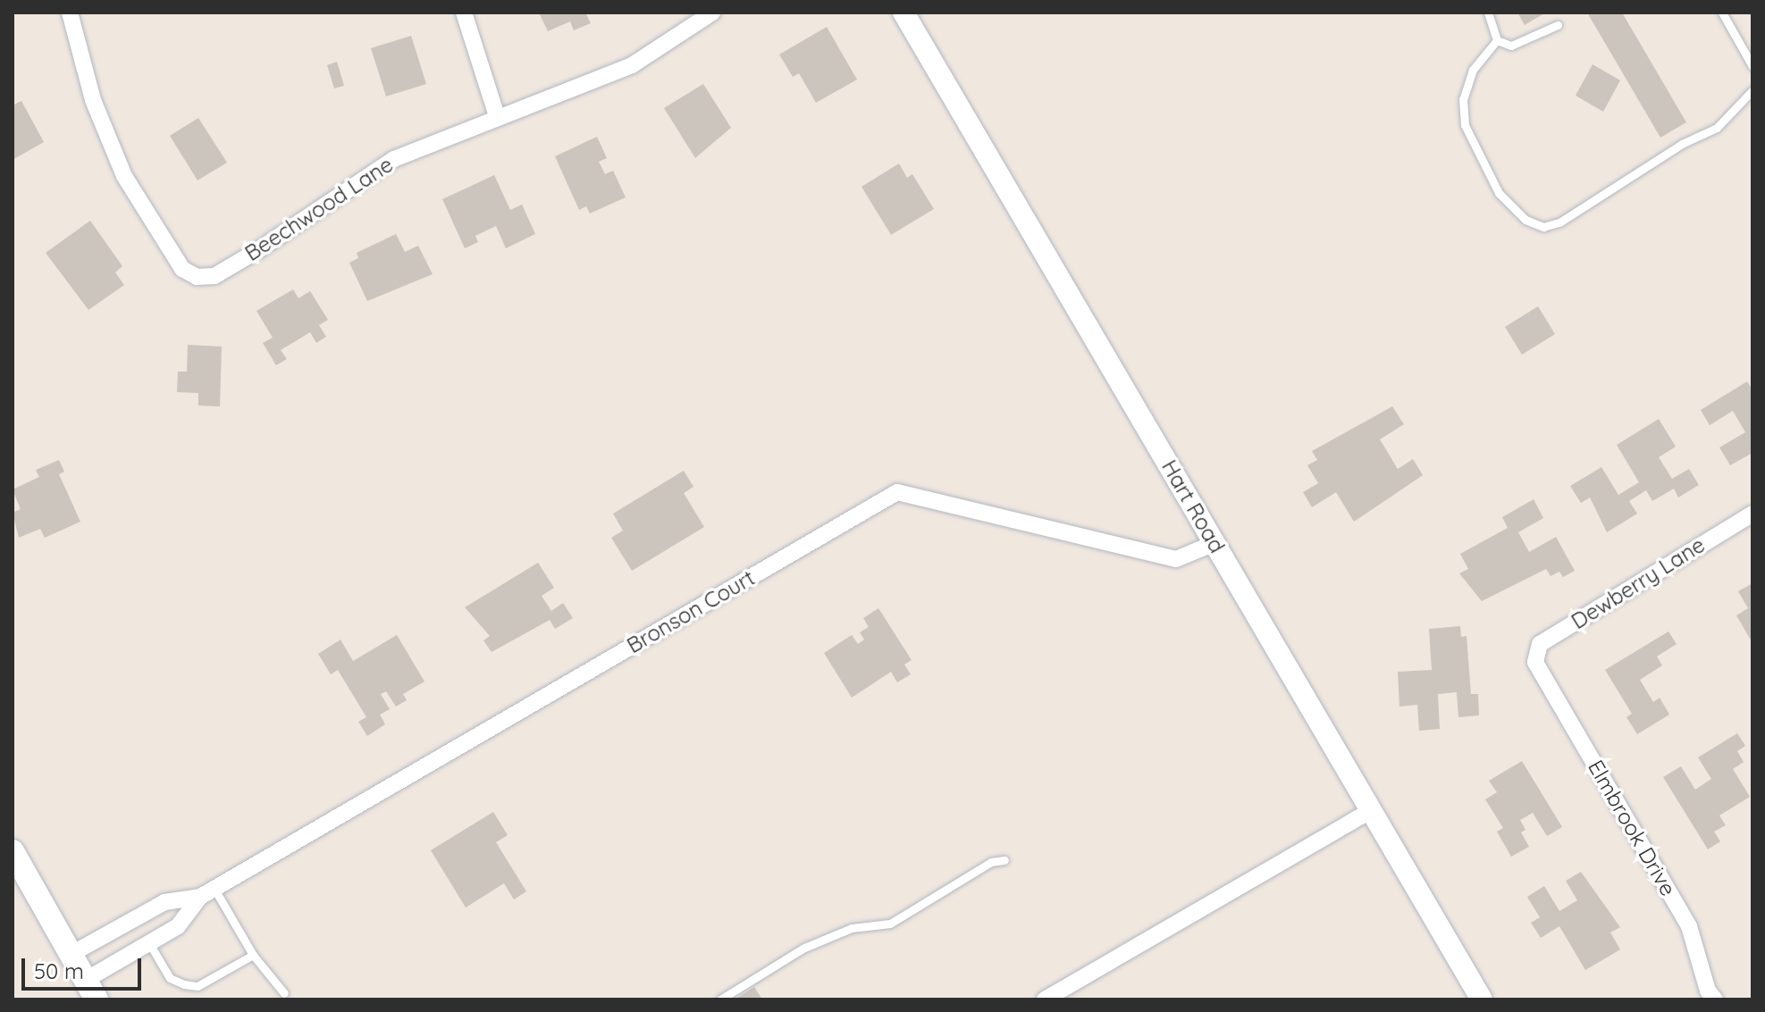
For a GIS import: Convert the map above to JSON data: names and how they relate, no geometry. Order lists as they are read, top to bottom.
{
  "streets": {
    "street": [
      "Beechwood Lane",
      "Hart Road",
      "Dewberry Lane",
      "Bronson Court",
      "Elmbrook Drive"
    ]
  },
  "crossings": [
    ["Hart Road", "Bronson Court"],
    ["Dewberry Lane", "Elmbrook Drive"]
  ],
  "scale_bar": "50 m"
}
